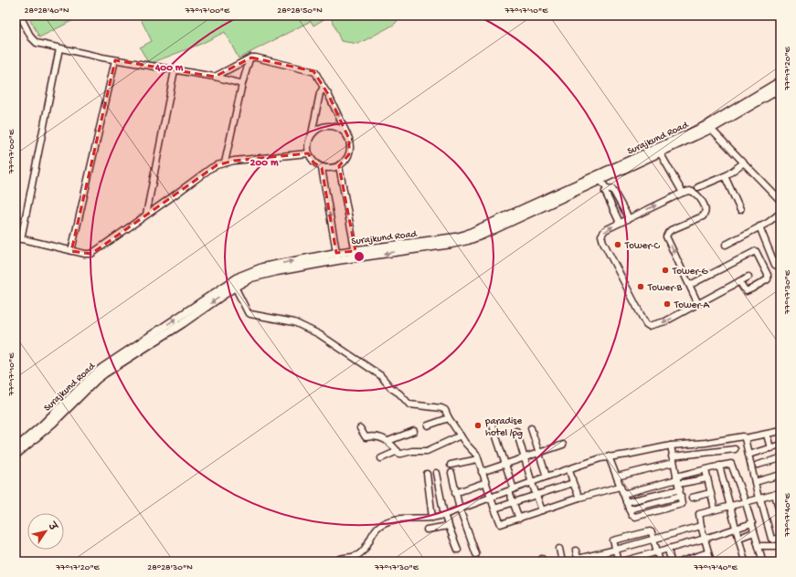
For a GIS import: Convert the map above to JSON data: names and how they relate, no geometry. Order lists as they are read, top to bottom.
{
  "streets": {
    "main road": ["Surajkund Road"]
  },
  "places": [
    "Tower-C",
    "Tower-G",
    "Tower-B",
    "Tower-A",
    "paradise hotel /pg"
  ],
  "north": "top right",
  "coordinates": [
    "28°28'40\"N",
    "77°17'00\"E",
    "28°28'50\"N",
    "77°17'10\"E",
    "77°17'20\"E",
    "77°17'30\"E",
    "77°17'40\"E",
    "28°28'30\"N"
  ],
  "rings": ["400 m", "200 m"]
}
